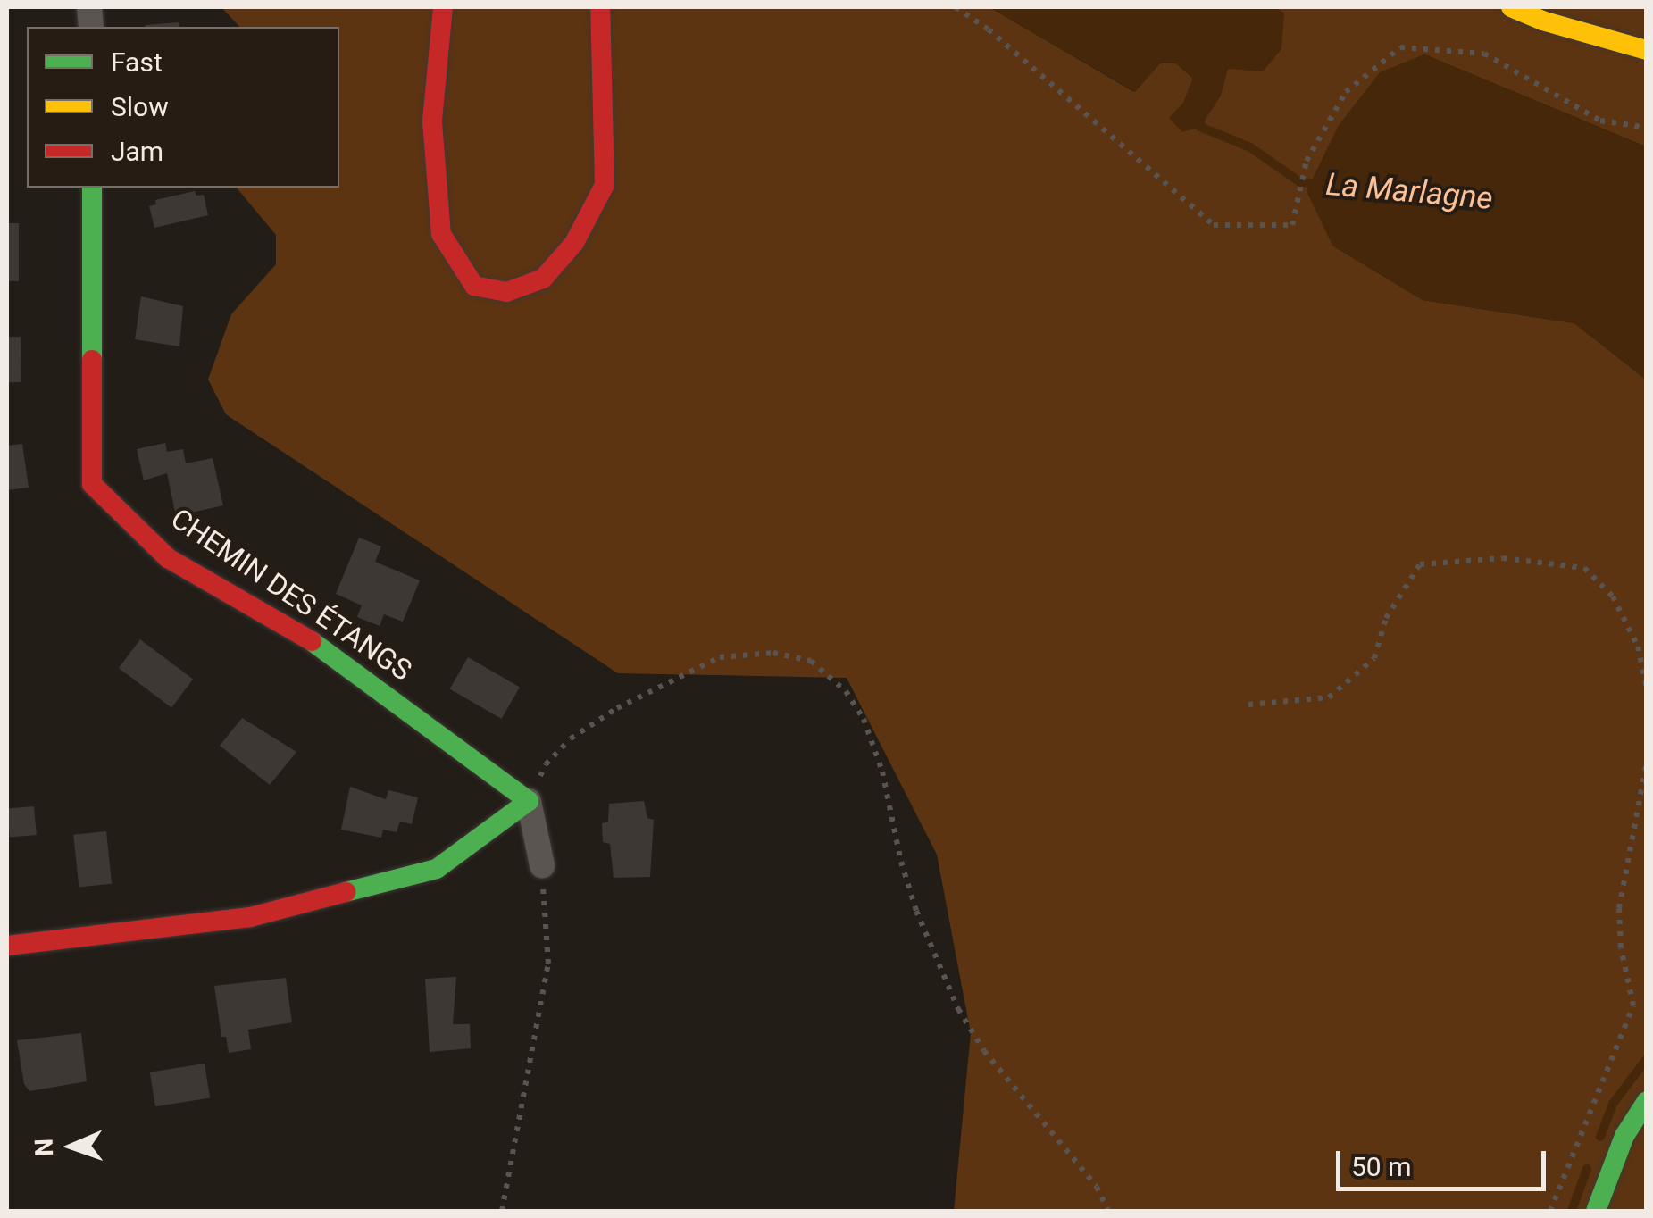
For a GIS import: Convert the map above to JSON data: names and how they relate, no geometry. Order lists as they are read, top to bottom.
{
  "streets": {
    "street": ["CHEMIN DES ÉTANGS"]
  },
  "water": ["La Marlagne"],
  "legend": ["Fast", "Slow", "Jam"],
  "scale_bar": "50 m",
  "north": "left"
}
